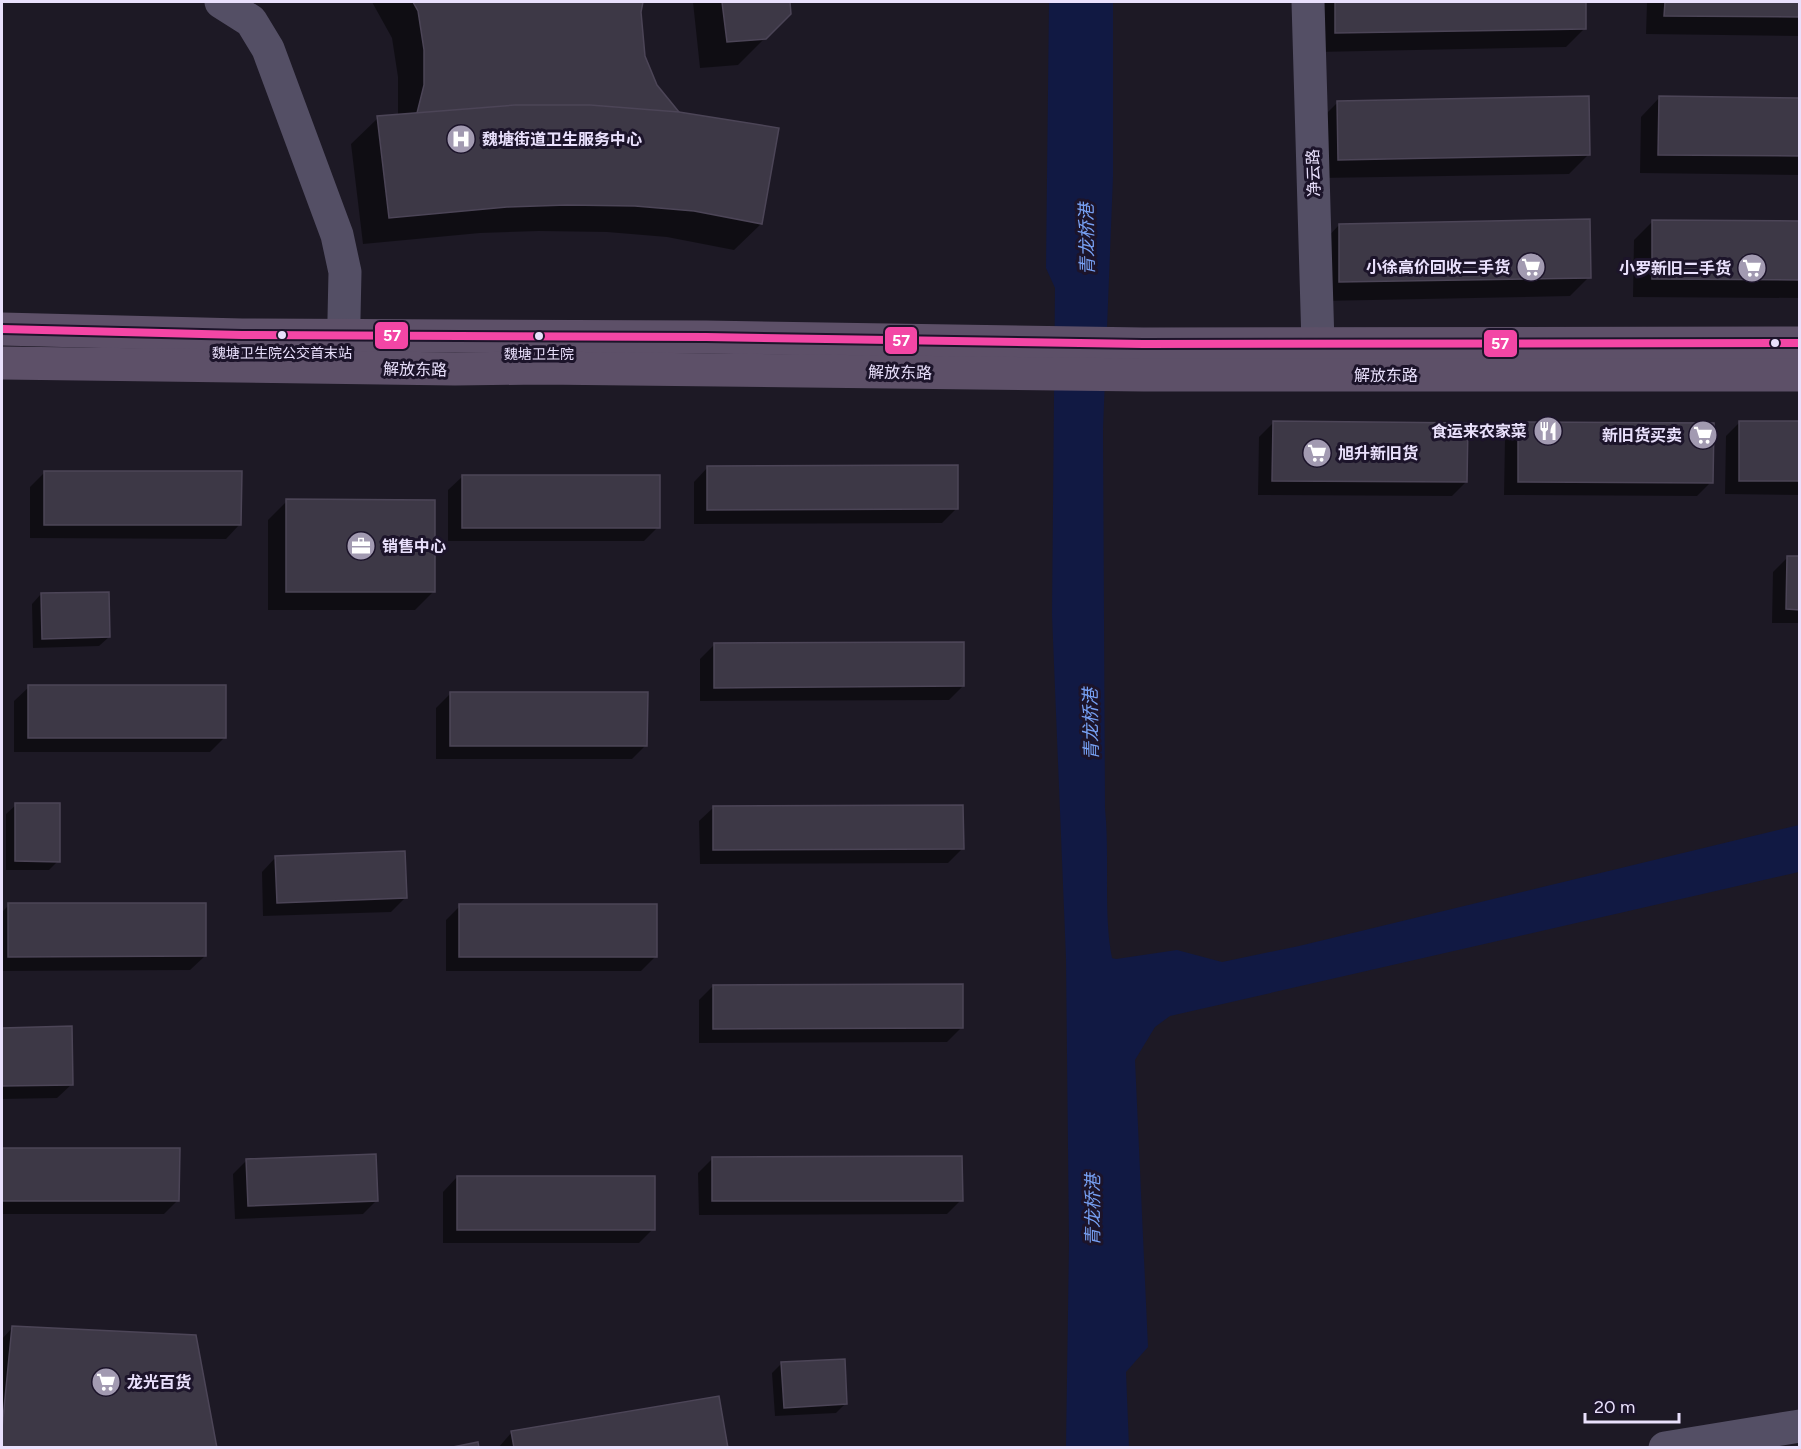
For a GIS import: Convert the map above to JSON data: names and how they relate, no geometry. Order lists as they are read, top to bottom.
{
  "streets": {
    "main road": ["解放东路"],
    "street": ["净云路"]
  },
  "crossings": [
    ["净云路", "解放东路"]
  ],
  "water": ["青龙桥港"],
  "places": {
    "hospital": ["魏塘街道卫生服务中心"],
    "supermarket": [
      "小徐高价回收二手货",
      "小罗新旧二手货",
      "新旧货买卖",
      "旭升新旧货",
      "龙光百货"
    ],
    "other": ["魏塘卫生院公交首末站", "魏塘卫生院"],
    "restaurant": ["食运来农家菜"],
    "office": ["销售中心"]
  },
  "lines": ["transit line 57"],
  "scale_bar": "20 m"
}
